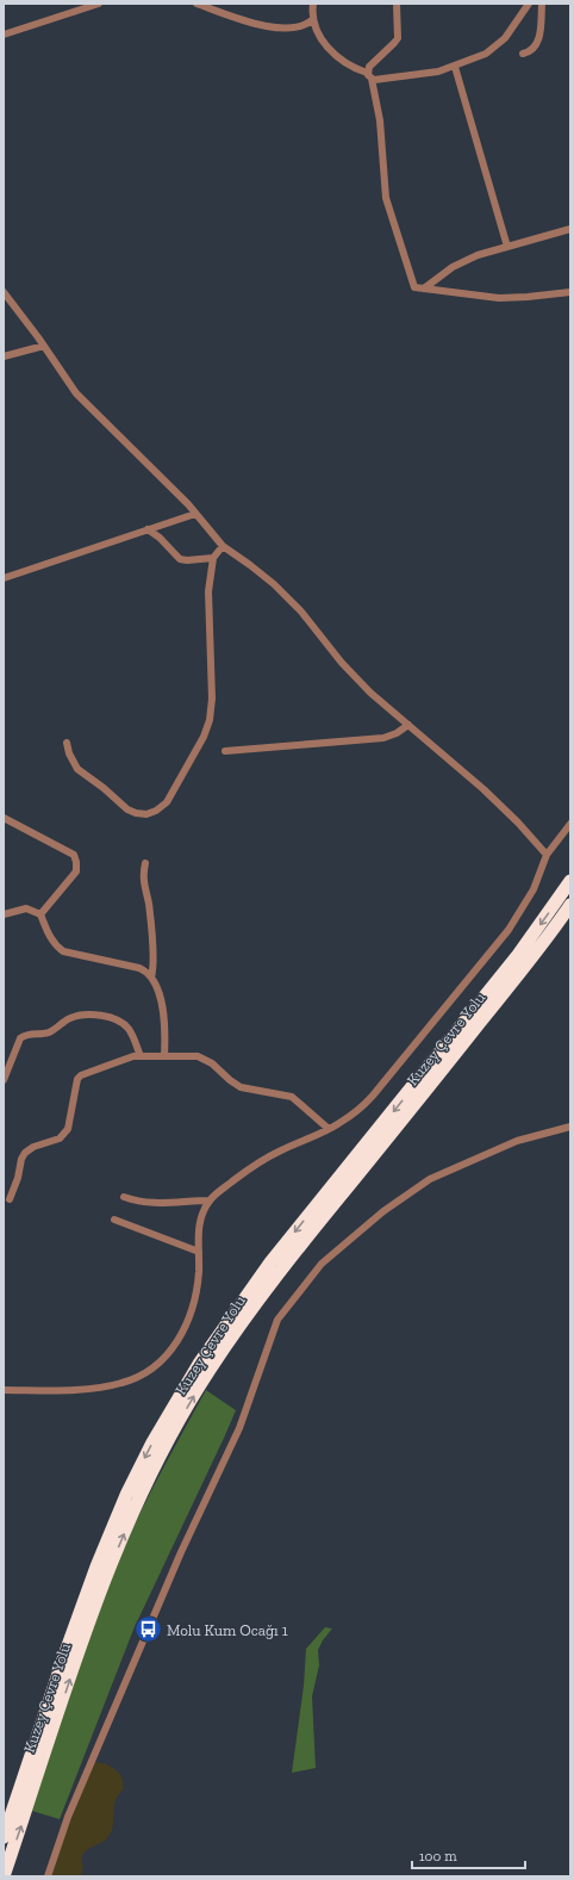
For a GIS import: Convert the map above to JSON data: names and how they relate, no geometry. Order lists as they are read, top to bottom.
{
  "streets": {
    "highway": ["Kuzey Çevre Yolu"]
  },
  "places": {
    "bus stop": ["Molu Kum Ocağı 1"]
  },
  "scale_bar": "100 m"
}
